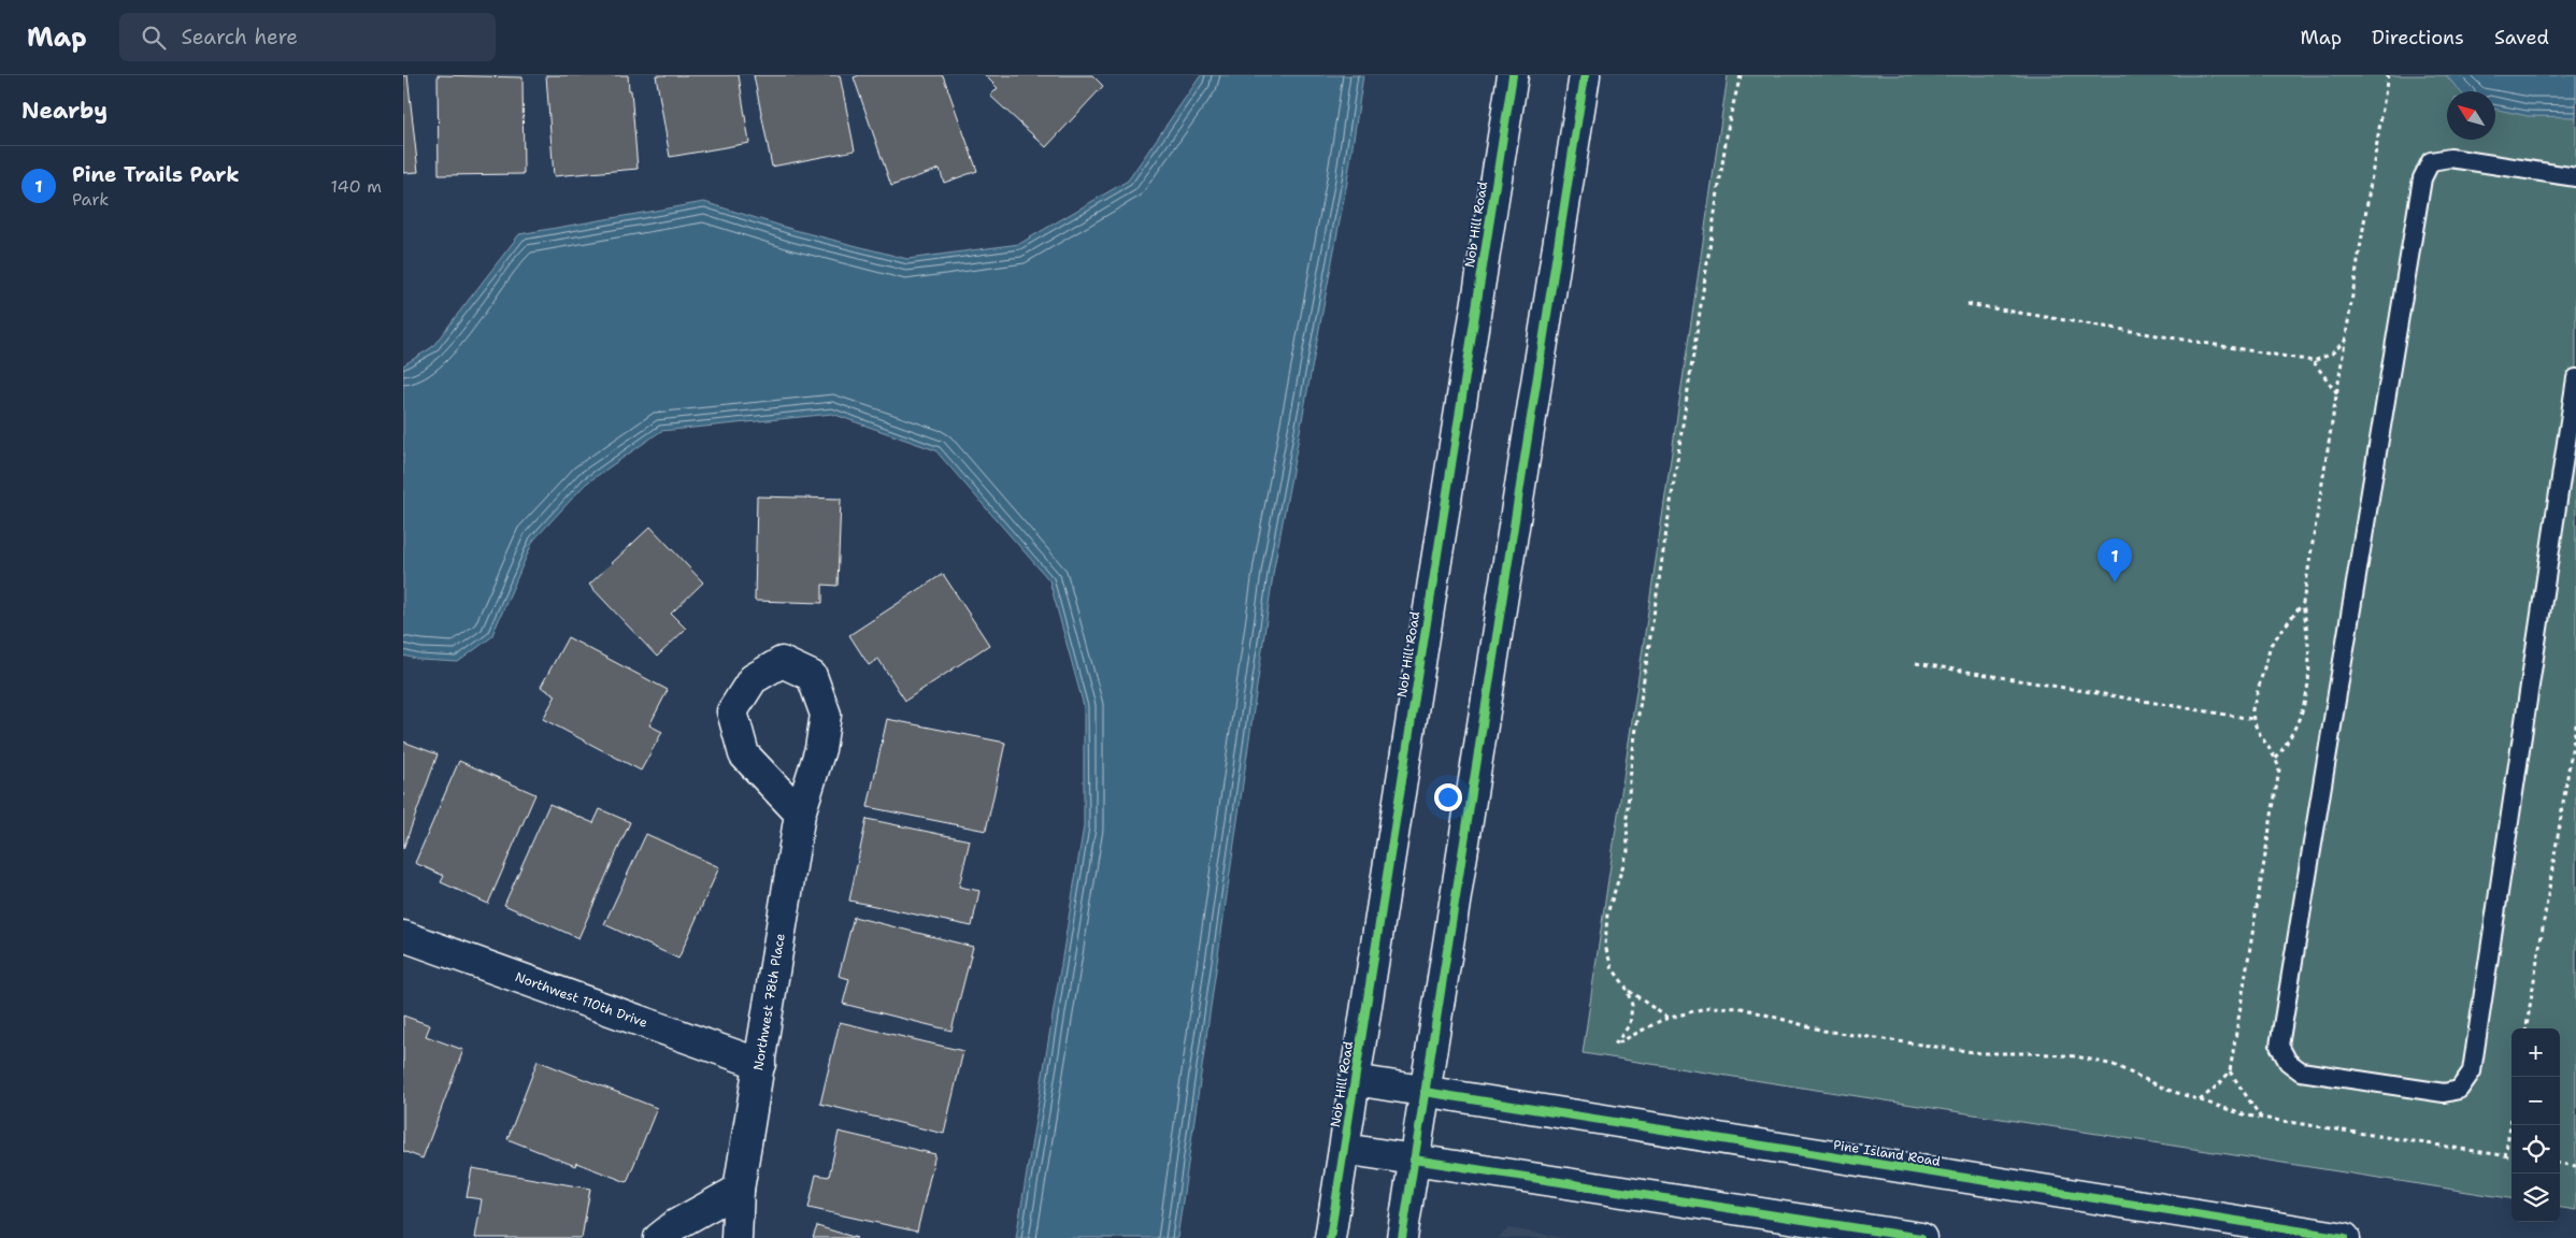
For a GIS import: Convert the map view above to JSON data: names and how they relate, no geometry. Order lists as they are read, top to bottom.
{
  "streets": {
    "main road": [
      "Nob Hill Road",
      "Northwest 110th Drive",
      "Northwest 78th Place",
      "Pine Island Road"
    ]
  },
  "crossings": [
    ["Nob Hill Road", "Pine Island Road"],
    ["Northwest 110th Drive", "Northwest 78th Place"]
  ],
  "north": "top left",
  "page": {
    "header": "Map",
    "search": "Search here",
    "nav": ["Map", "Directions", "Saved"],
    "heading": "Nearby",
    "list": [
      {
        "mark": "1",
        "name": "Pine Trails Park",
        "note": "Park",
        "value": "140 m"
      }
    ],
    "pins": "1",
    "map_buttons": ["+", "−"]
  }
}
